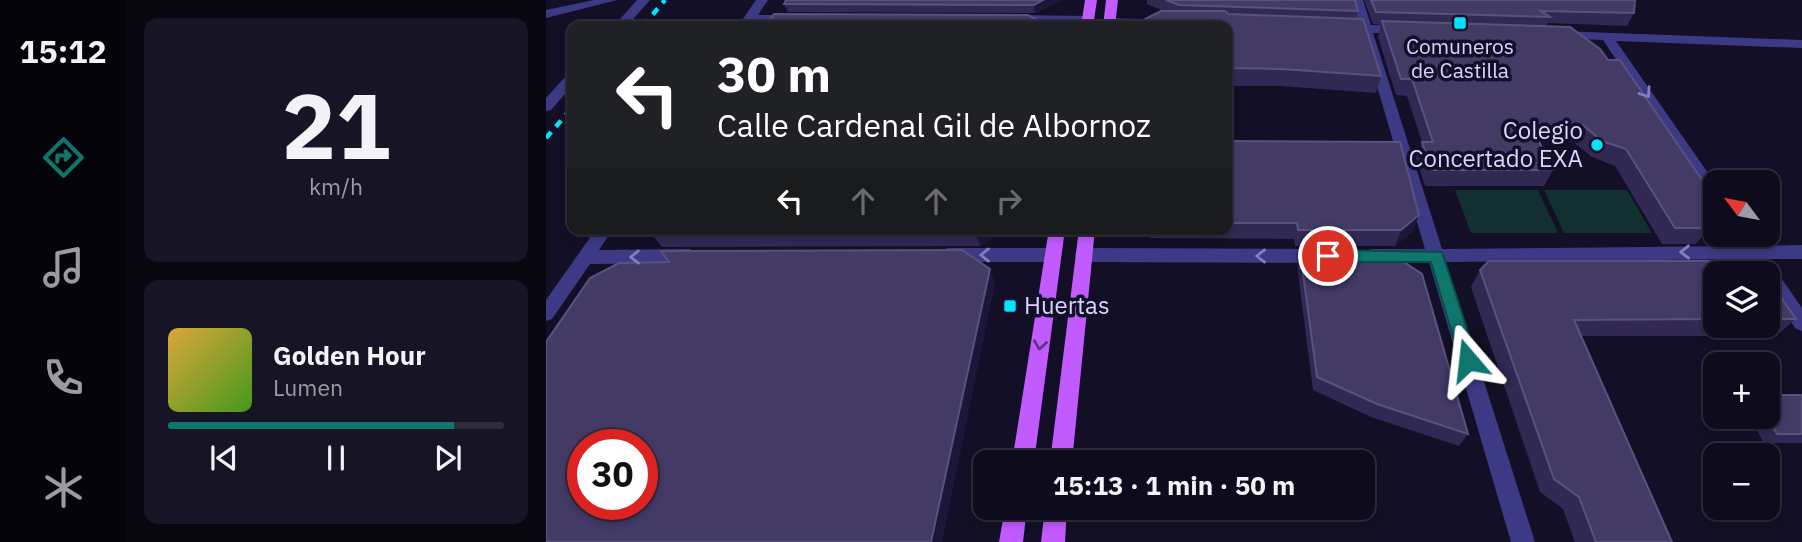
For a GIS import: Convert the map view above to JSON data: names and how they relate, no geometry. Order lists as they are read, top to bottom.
{
  "places": {
    "transit": ["Comuneros de Castilla", "Huertas"],
    "other": ["Colegio Concertado EXA"]
  },
  "north": "top left",
  "page": {
    "tabs": "15:12",
    "tile": ["21", "km/h"],
    "turn": ["30 m", "Calle Cardenal Gil de Albornoz"],
    "map_buttons": ["+", "−"],
    "song": ["Golden Hour", "Lumen"],
    "limit": "30",
    "trip": "15:13 · 1 min · 50 m"
  }
}
